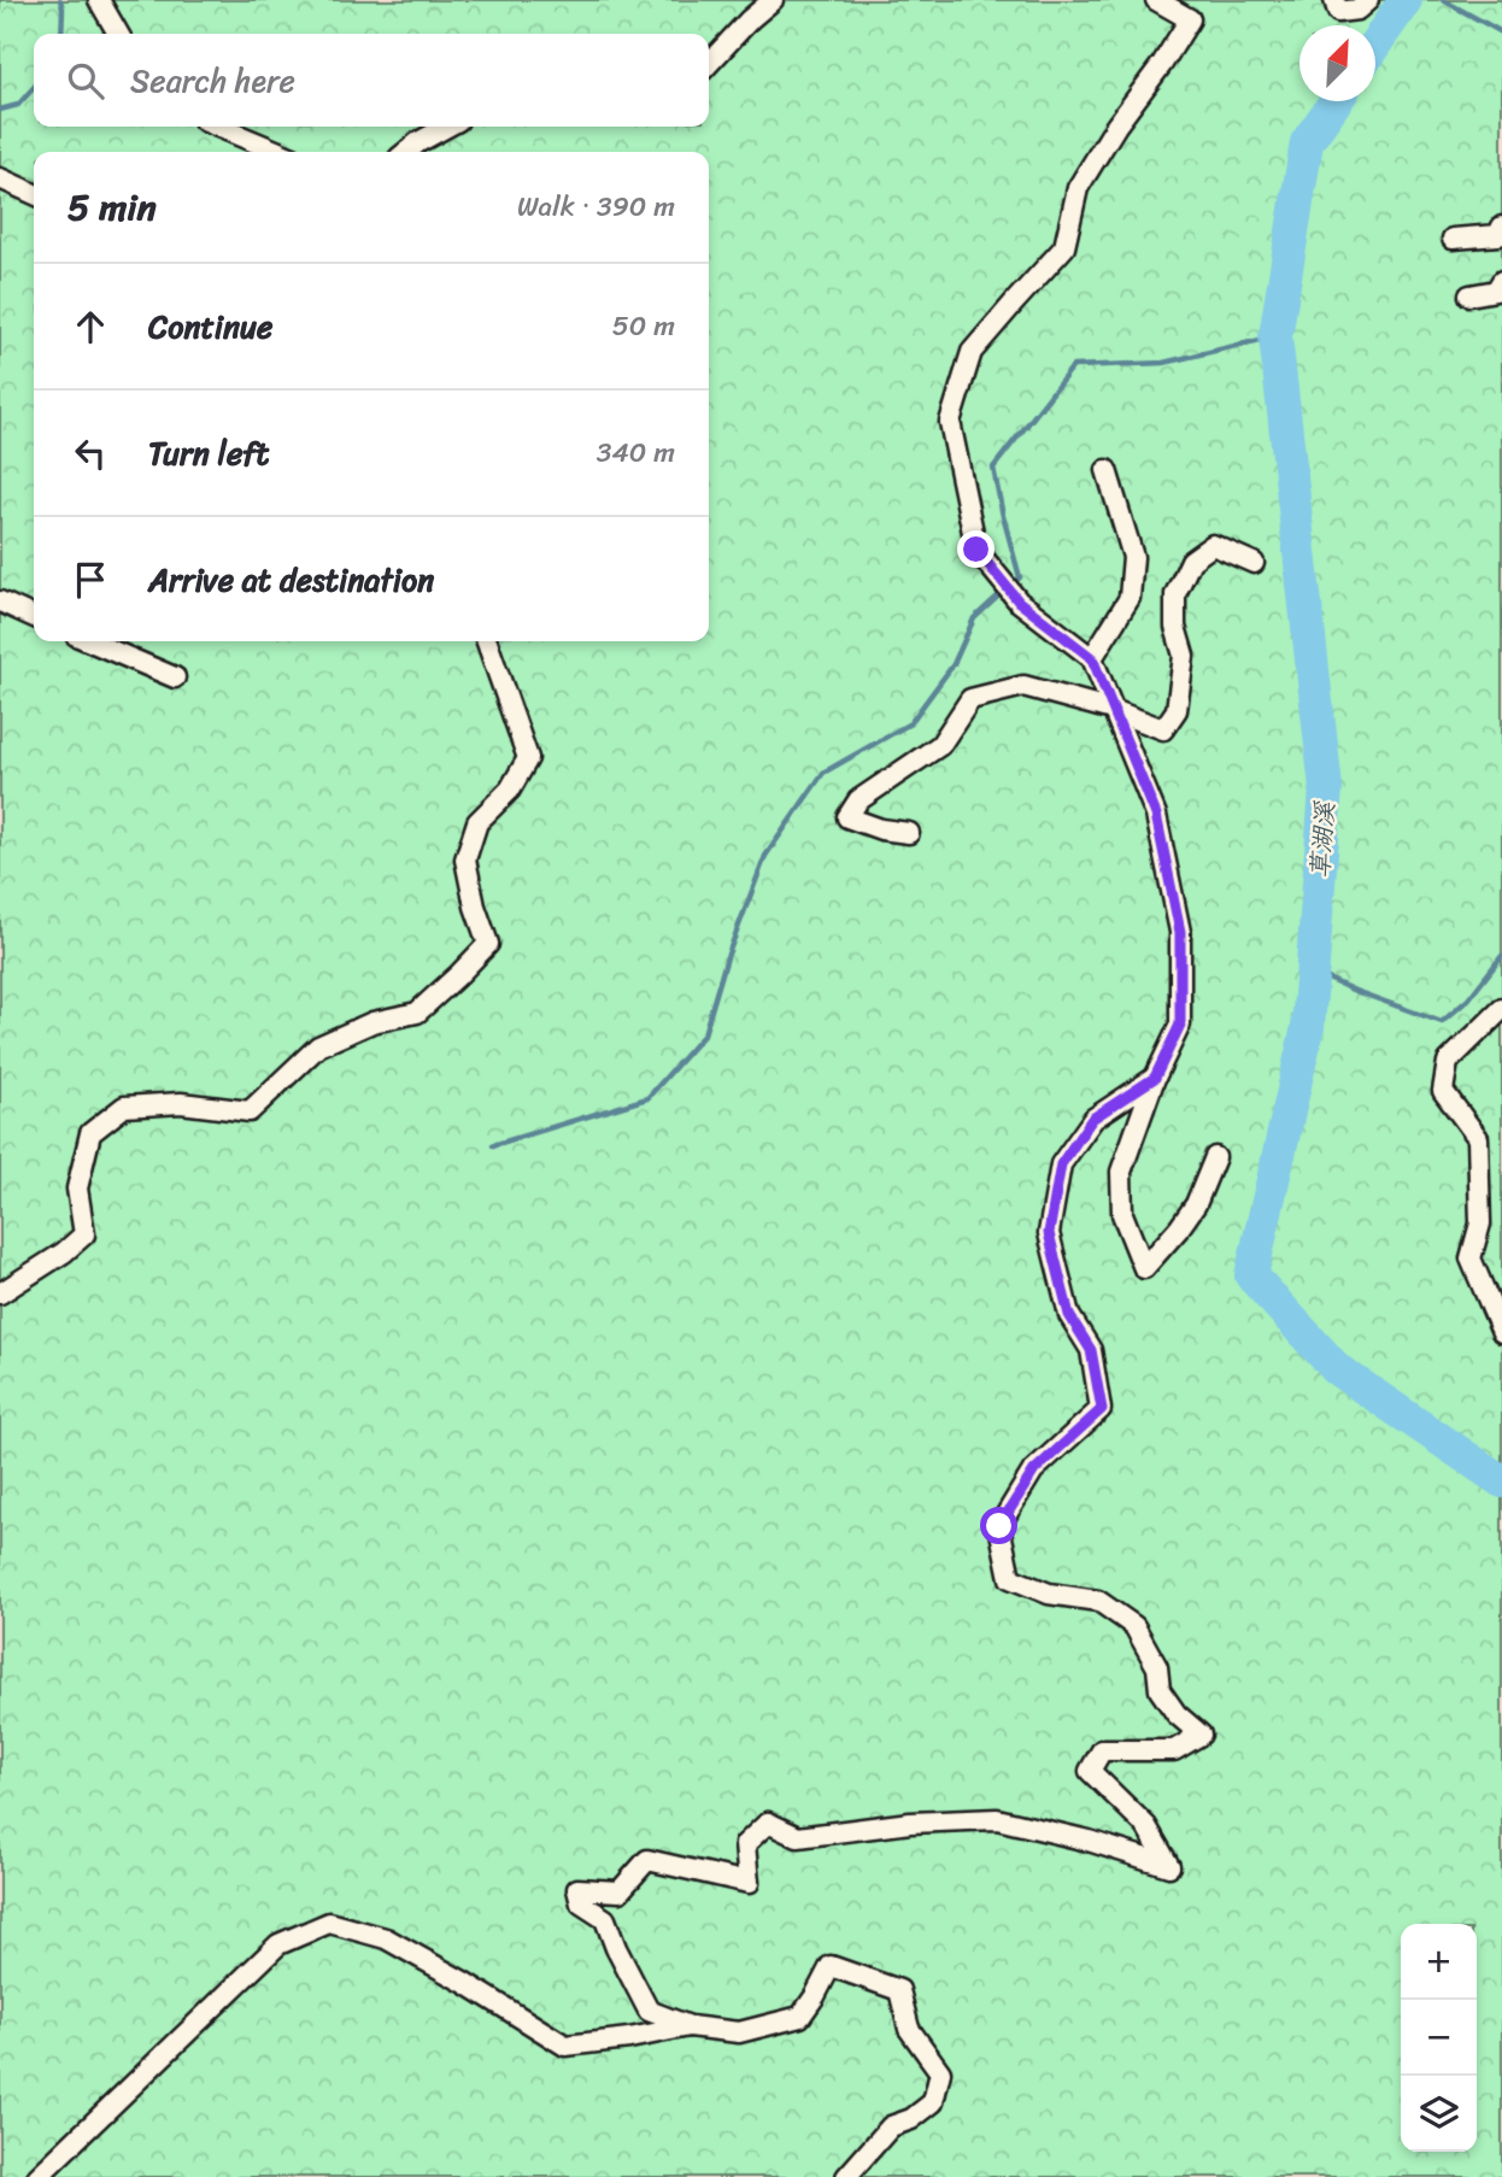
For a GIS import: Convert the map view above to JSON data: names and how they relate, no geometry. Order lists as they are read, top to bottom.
{
  "water": ["草湖溪"],
  "north": "top right",
  "page": {
    "search": "Search here",
    "heading": ["5 min", "Walk · 390 m"],
    "list": [
      ["Continue", "50 m"],
      ["Turn left", "340 m"],
      "Arrive at destination"
    ],
    "map_buttons": ["+", "−"]
  }
}
